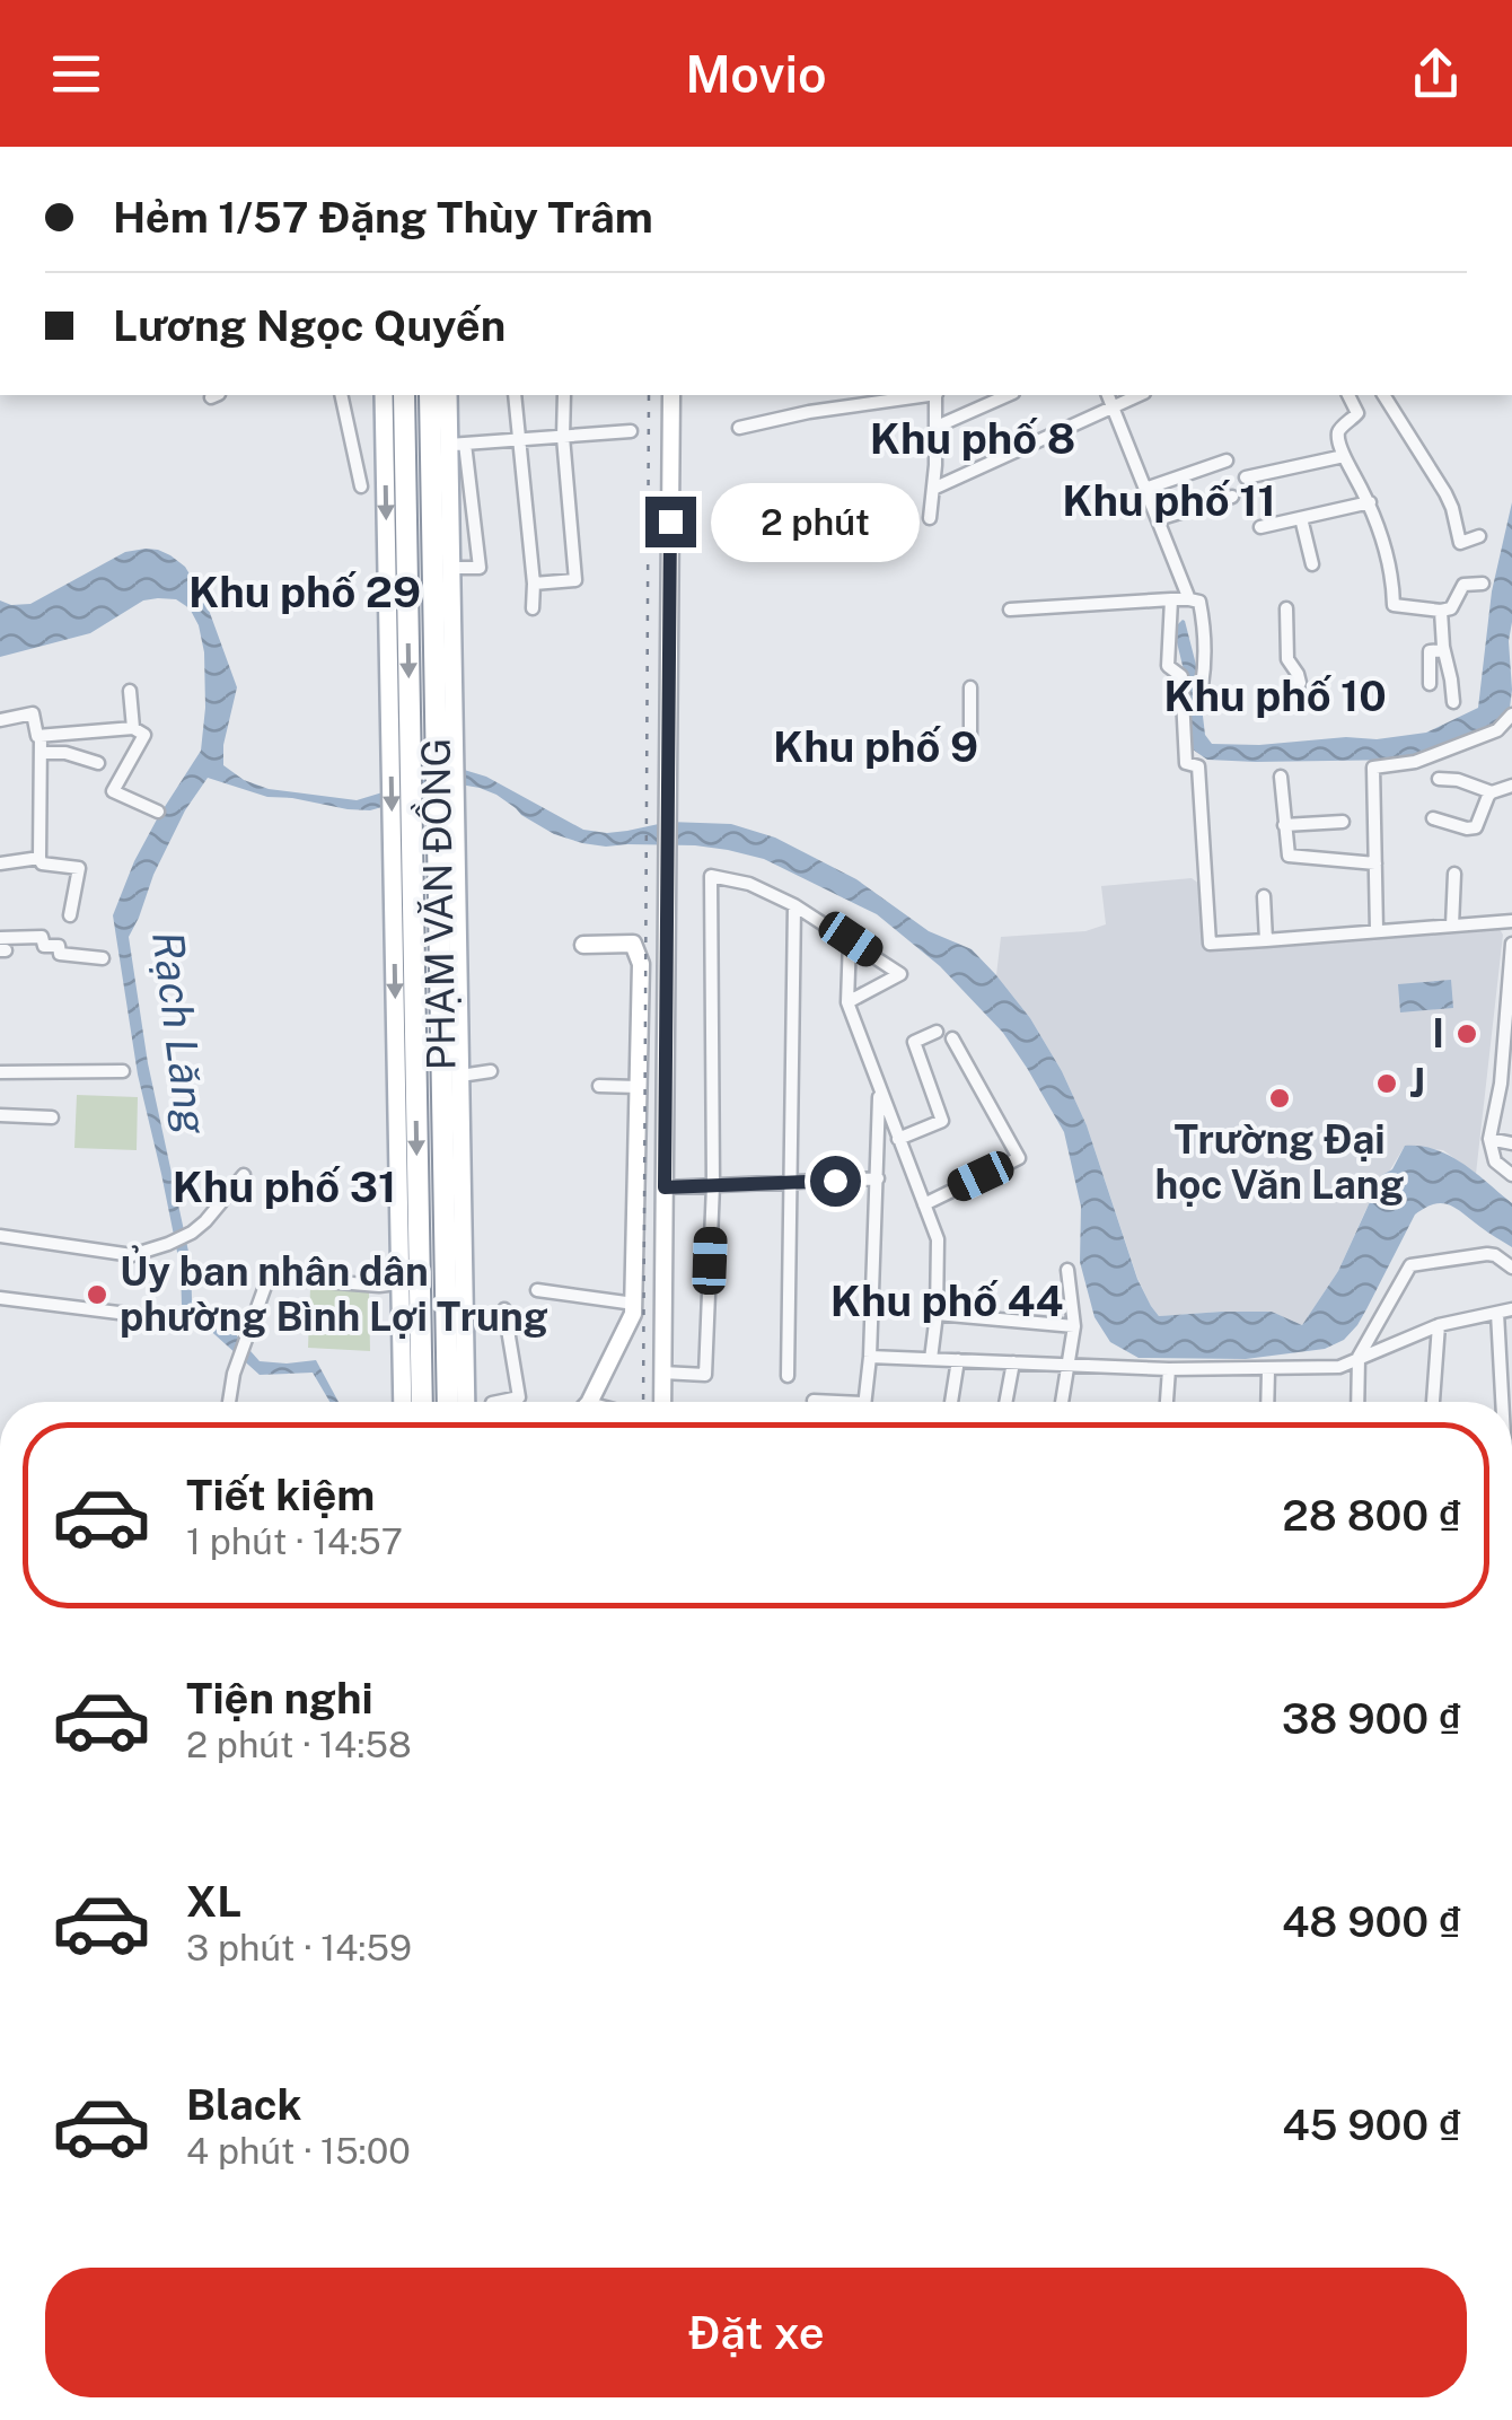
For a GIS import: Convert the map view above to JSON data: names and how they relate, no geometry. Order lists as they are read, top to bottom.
{
  "streets": {
    "highway": ["PHẠM VĂN ĐỒNG"]
  },
  "districts": [
    "Khu phố 8",
    "Khu phố 11",
    "Khu phố 29",
    "Khu phố 10",
    "Khu phố 9",
    "Khu phố 31",
    "Khu phố 44"
  ],
  "water": ["Rạch Lăng"],
  "places": [
    "I",
    "J",
    "Trường Đại học Văn Lang",
    "Ủy ban nhân dân phường Bình Lợi Trung"
  ],
  "page": {
    "header": "Movio",
    "banner": ["Hẻm 1/57 Đặng Thùy Trâm", "Lương Ngọc Quyến"],
    "bubble": "2 phút",
    "list": [
      {
        "name": "Tiết kiệm",
        "note": "1 phút · 14:57",
        "value": "28 800 ₫"
      },
      {
        "name": "Tiện nghi",
        "note": "2 phút · 14:58",
        "value": "38 900 ₫"
      },
      {
        "name": "XL",
        "note": "3 phút · 14:59",
        "value": "48 900 ₫"
      },
      {
        "name": "Black",
        "note": "4 phút · 15:00",
        "value": "45 900 ₫"
      }
    ],
    "buttons": "Đặt xe"
  }
}
